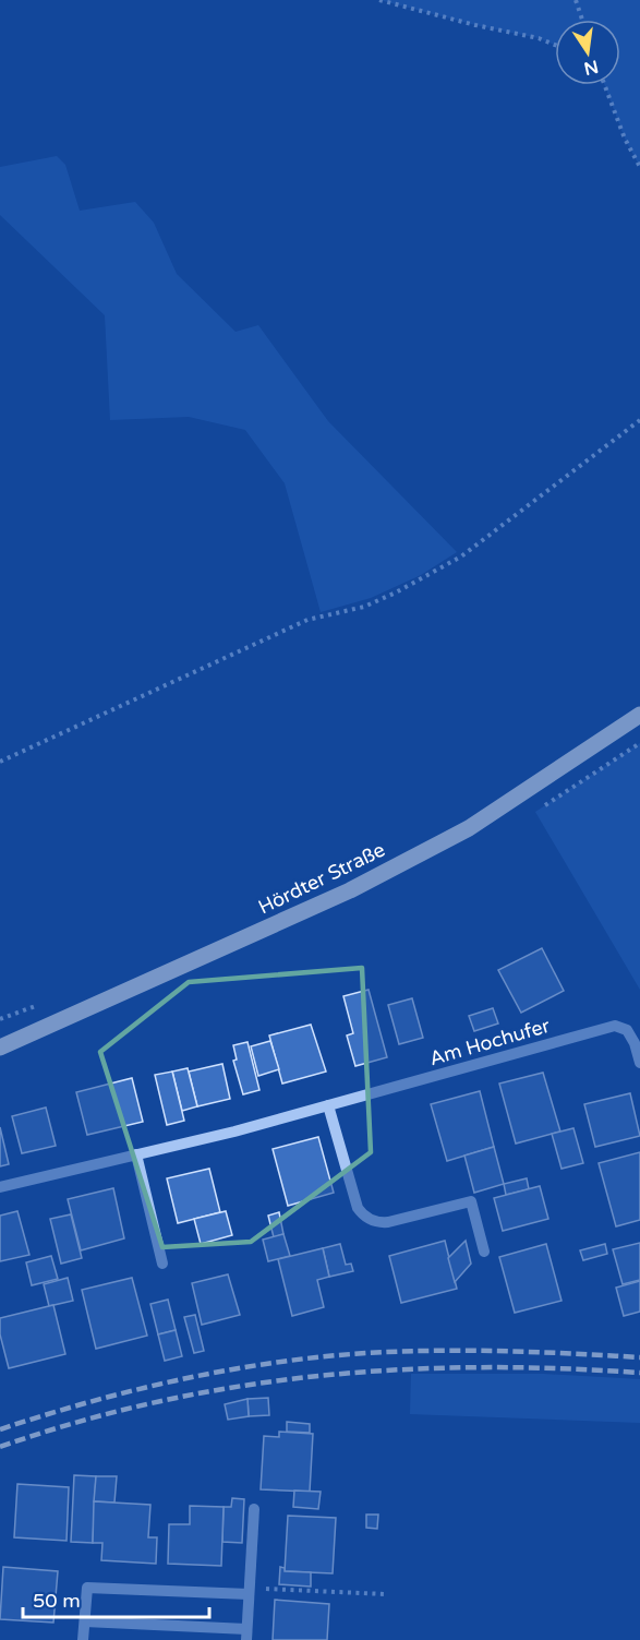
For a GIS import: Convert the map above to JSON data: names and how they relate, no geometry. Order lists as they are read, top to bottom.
{
  "streets": {
    "main road": ["Hördter Straße"],
    "street": ["Am Hochufer"]
  },
  "scale_bar": "50 m",
  "north": "bottom"
}
